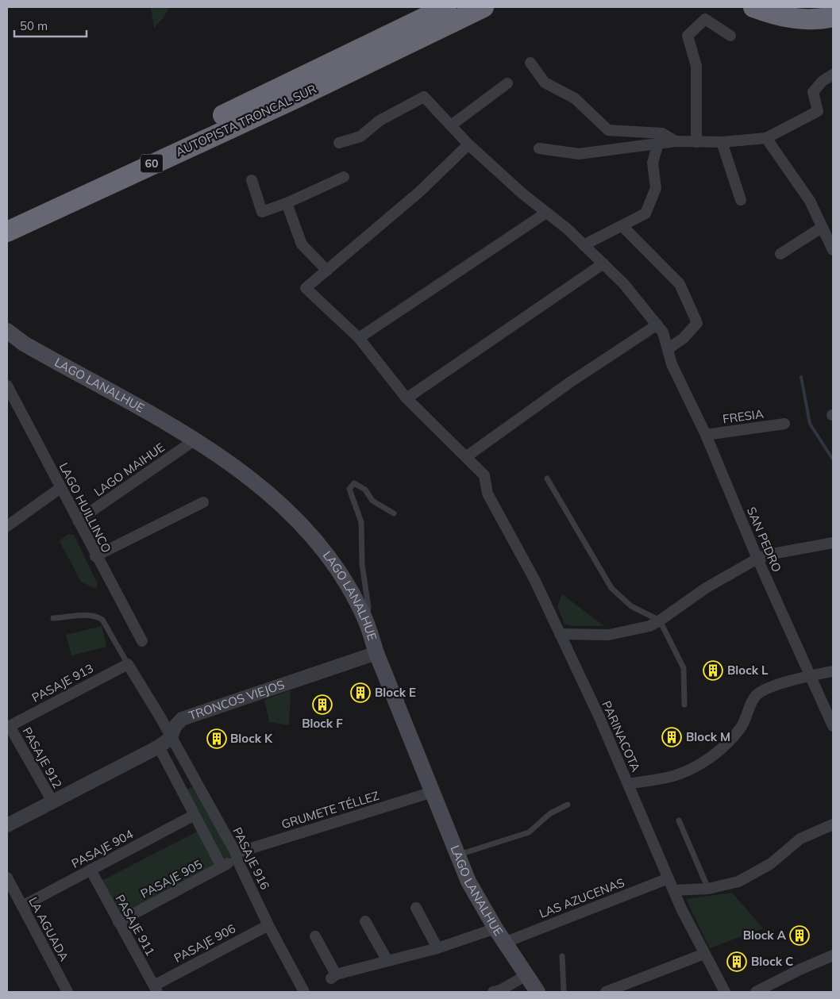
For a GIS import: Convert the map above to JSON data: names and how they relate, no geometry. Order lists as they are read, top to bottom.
{
  "streets": {
    "highway": ["AUTOPISTA TRONCAL SUR", "60"],
    "main road": ["LAGO LANALHUE"],
    "street": [
      "FRESIA",
      "LAGO MAIHUE",
      "LAGO HUILLINCO",
      "SAN PEDRO",
      "PASAJE 913",
      "TRONCOS VIEJOS",
      "PARINACOTA",
      "PASAJE 912",
      "GRUMETE TÉLLEZ",
      "PASAJE 904",
      "PASAJE 916",
      "PASAJE 905",
      "LAS AZUCENAS",
      "PASAJE 911",
      "LA AGUADA",
      "PASAJE 906"
    ]
  },
  "crossings": [
    ["LAGO LANALHUE", "LAGO MAIHUE"],
    ["LAGO LANALHUE", "TRONCOS VIEJOS"],
    ["LAGO LANALHUE", "GRUMETE TÉLLEZ"],
    ["LAGO LANALHUE", "LAS AZUCENAS"],
    ["FRESIA", "SAN PEDRO"],
    ["LAGO MAIHUE", "LAGO HUILLINCO"],
    ["PASAJE 913", "PASAJE 912"],
    ["PASAJE 913", "PASAJE 916"],
    ["TRONCOS VIEJOS", "PASAJE 912"],
    ["TRONCOS VIEJOS", "PASAJE 916"],
    ["PARINACOTA", "LAS AZUCENAS"],
    ["GRUMETE TÉLLEZ", "PASAJE 916"],
    ["GRUMETE TÉLLEZ", "PASAJE 905"],
    ["PASAJE 904", "PASAJE 911"],
    ["PASAJE 904", "LA AGUADA"],
    ["PASAJE 916", "PASAJE 905"],
    ["PASAJE 916", "PASAJE 906"],
    ["PASAJE 905", "PASAJE 911"],
    ["PASAJE 911", "PASAJE 906"]
  ],
  "places": {
    "building": [
      "Block L",
      "Block E",
      "Block F",
      "Block M",
      "Block K",
      "Block A",
      "Block C"
    ]
  },
  "scale_bar": "50 m"
}
